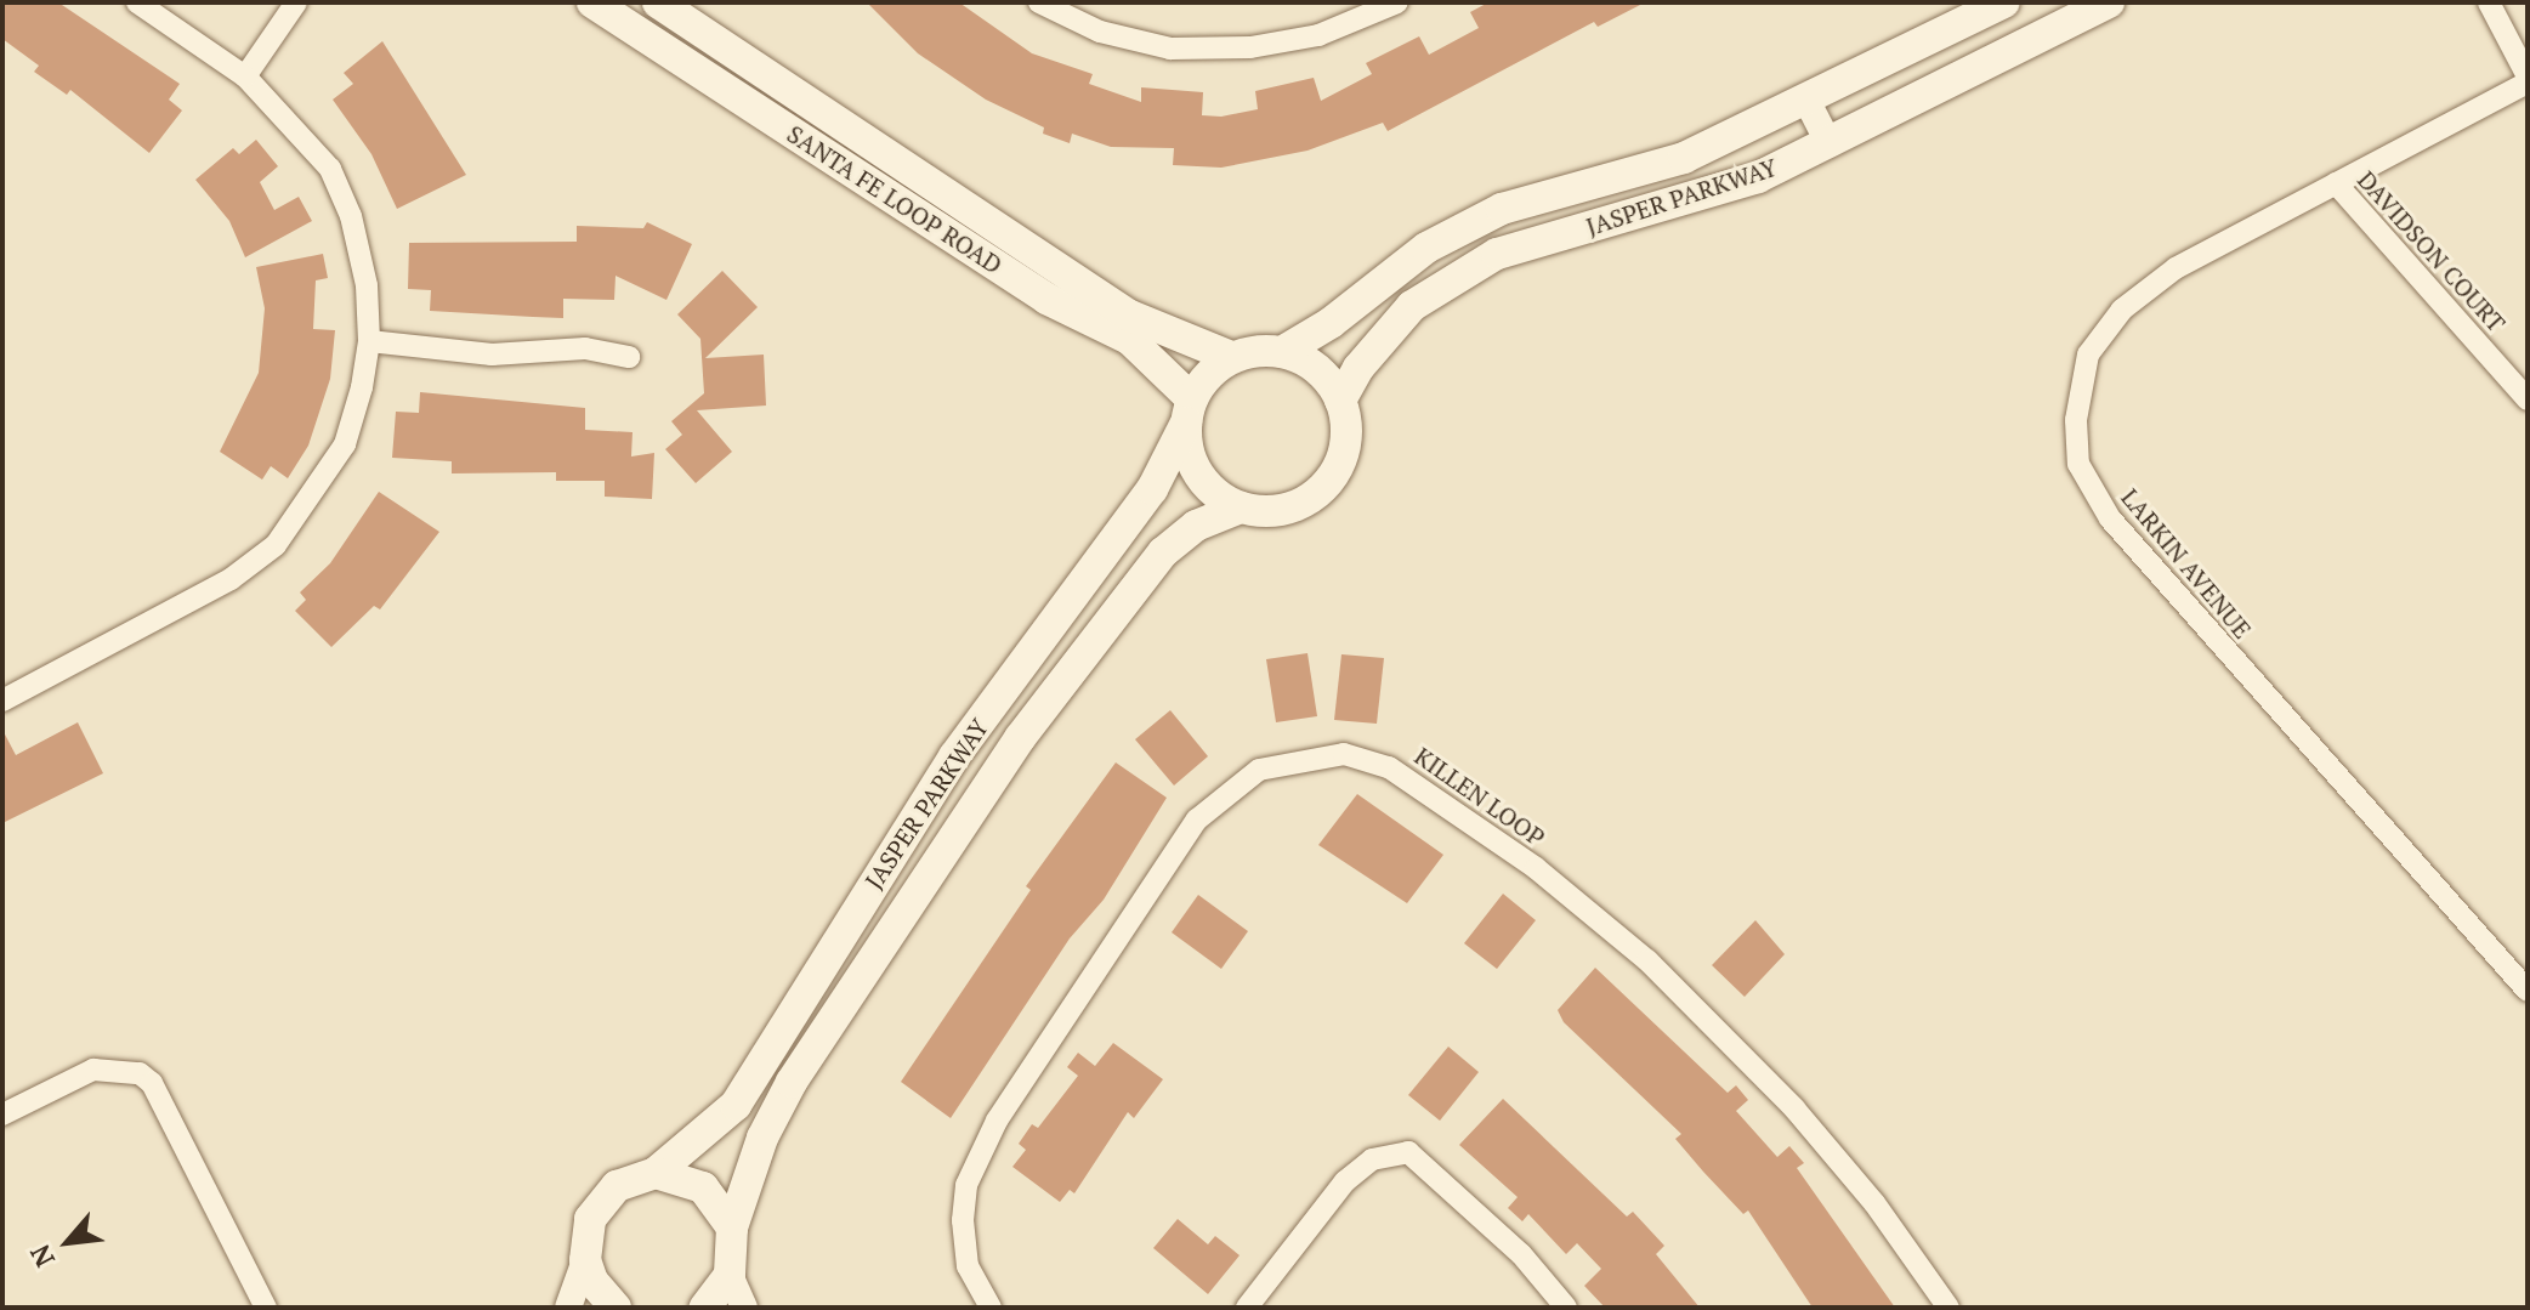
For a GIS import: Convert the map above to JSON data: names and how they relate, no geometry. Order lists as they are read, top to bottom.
{
  "streets": {
    "main road": ["JASPER PARKWAY", "SANTA FE LOOP ROAD"],
    "street": ["DAVIDSON COURT", "LARKIN AVENUE", "KILLEN LOOP"]
  },
  "crossings": [
    ["JASPER PARKWAY", "SANTA FE LOOP ROAD"],
    ["DAVIDSON COURT", "LARKIN AVENUE"]
  ],
  "north": "bottom left"
}
